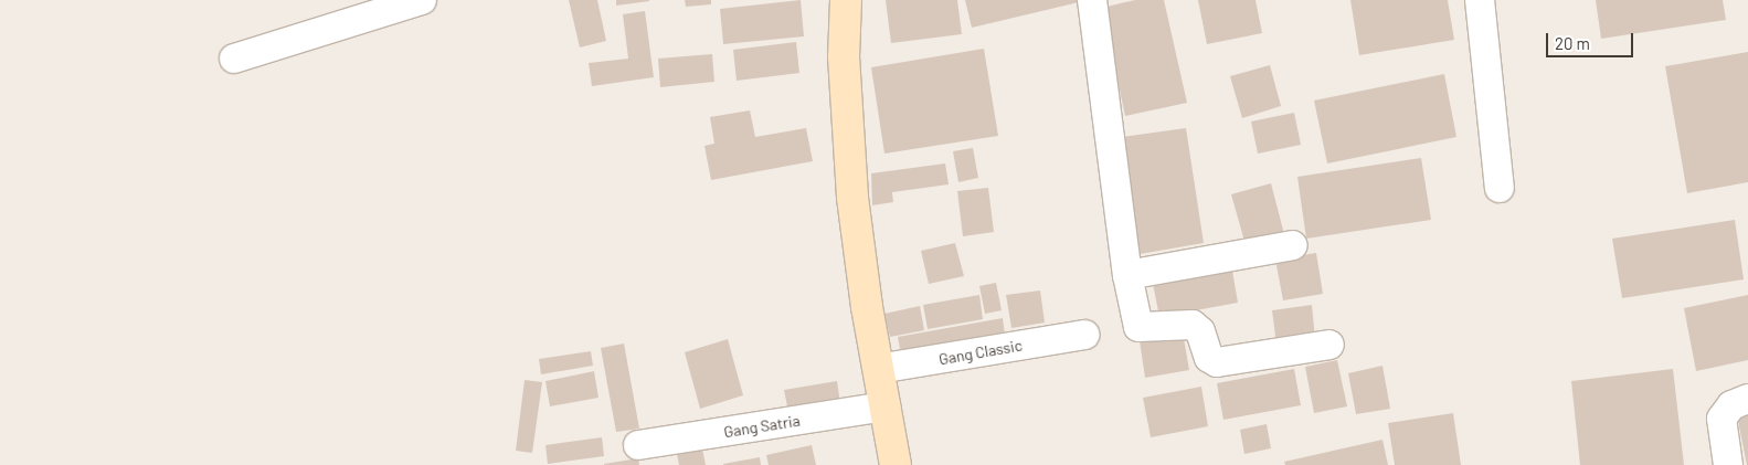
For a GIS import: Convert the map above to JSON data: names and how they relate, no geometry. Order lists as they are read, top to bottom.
{
  "streets": {
    "street": ["Gang Classic", "Gang Satria"]
  },
  "scale_bar": "20 m"
}
